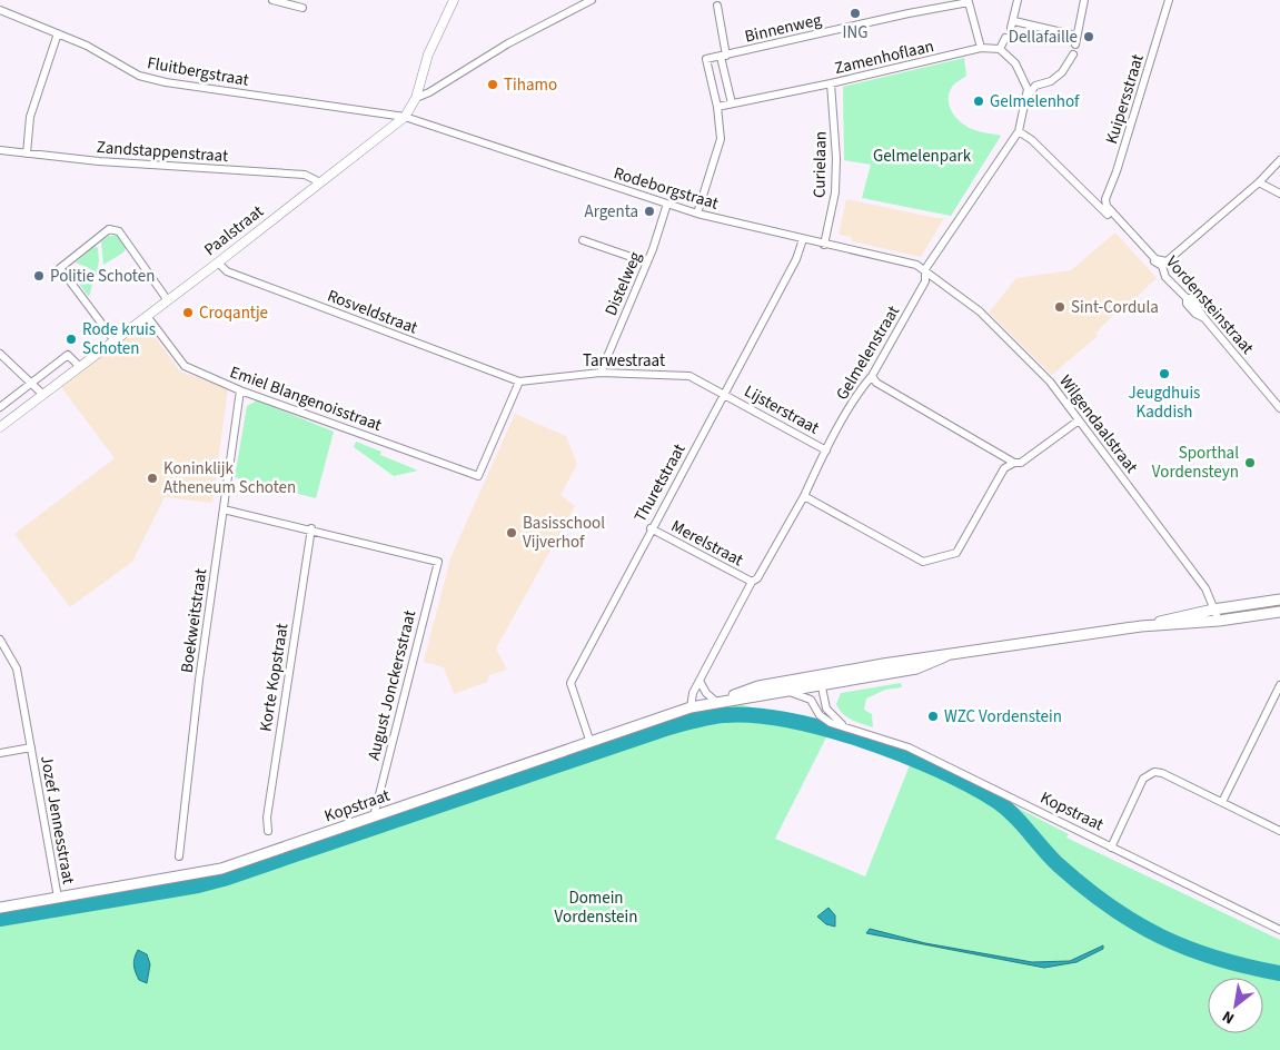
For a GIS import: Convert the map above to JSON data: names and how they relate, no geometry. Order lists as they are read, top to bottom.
{
  "streets": {
    "main road": ["Kopstraat"],
    "street": [
      "Binnenweg",
      "Zamenhoflaan",
      "Fluitbergstraat",
      "Kuipersstraat",
      "Zandstappenstraat",
      "Curielaan",
      "Rodeborgstraat",
      "Paalstraat",
      "Distelweg",
      "Vordensteinstraat",
      "Rosveldstraat",
      "Gelmelenstraat",
      "Tarwestraat",
      "Emiel Blangenoisstraat",
      "Lijsterstraat",
      "Wilgendaalstraat",
      "Thuretstraat",
      "Merelstraat",
      "Boekweitstraat",
      "Korte Kopstraat",
      "August Jonckersstraat",
      "Jozef Jennesstraat"
    ]
  },
  "crossings": [
    ["Binnenweg", "Zamenhoflaan"],
    ["Zamenhoflaan", "Curielaan"],
    ["Fluitbergstraat", "Rodeborgstraat"],
    ["Fluitbergstraat", "Paalstraat"],
    ["Kuipersstraat", "Vordensteinstraat"],
    ["Zandstappenstraat", "Paalstraat"],
    ["Curielaan", "Rodeborgstraat"],
    ["Rodeborgstraat", "Paalstraat"],
    ["Rodeborgstraat", "Distelweg"],
    ["Rodeborgstraat", "Gelmelenstraat"],
    ["Rodeborgstraat", "Wilgendaalstraat"],
    ["Rodeborgstraat", "Thuretstraat"],
    ["Paalstraat", "Rosveldstraat"],
    ["Paalstraat", "Emiel Blangenoisstraat"],
    ["Distelweg", "Tarwestraat"],
    ["Vordensteinstraat", "Gelmelenstraat"],
    ["Rosveldstraat", "Tarwestraat"],
    ["Rosveldstraat", "Emiel Blangenoisstraat"],
    ["Gelmelenstraat", "Lijsterstraat"],
    ["Gelmelenstraat", "Wilgendaalstraat"],
    ["Gelmelenstraat", "Merelstraat"],
    ["Gelmelenstraat", "Kopstraat"],
    ["Tarwestraat", "Emiel Blangenoisstraat"],
    ["Tarwestraat", "Lijsterstraat"],
    ["Tarwestraat", "Thuretstraat"],
    ["Emiel Blangenoisstraat", "Boekweitstraat"],
    ["Lijsterstraat", "Thuretstraat"],
    ["Thuretstraat", "Merelstraat"],
    ["Thuretstraat", "Kopstraat"],
    ["Korte Kopstraat", "August Jonckersstraat"],
    ["August Jonckersstraat", "Kopstraat"],
    ["Kopstraat", "Jozef Jennesstraat"]
  ],
  "parks": ["Gelmelenpark", "Domein Vordenstein"],
  "places": [
    "ING",
    "Dellafaille",
    "Tihamo",
    "Gelmelenhof",
    "Argenta",
    "Politie Schoten",
    "Sint-Cordula",
    "Croqantje",
    "Rode kruis Schoten",
    "Jeugdhuis Kaddish",
    "Sporthal Vordensteyn",
    "Koninklijk Atheneum Schoten",
    "Basisschool Vijverhof",
    "WZC Vordenstein"
  ],
  "north": "bottom left"
}
